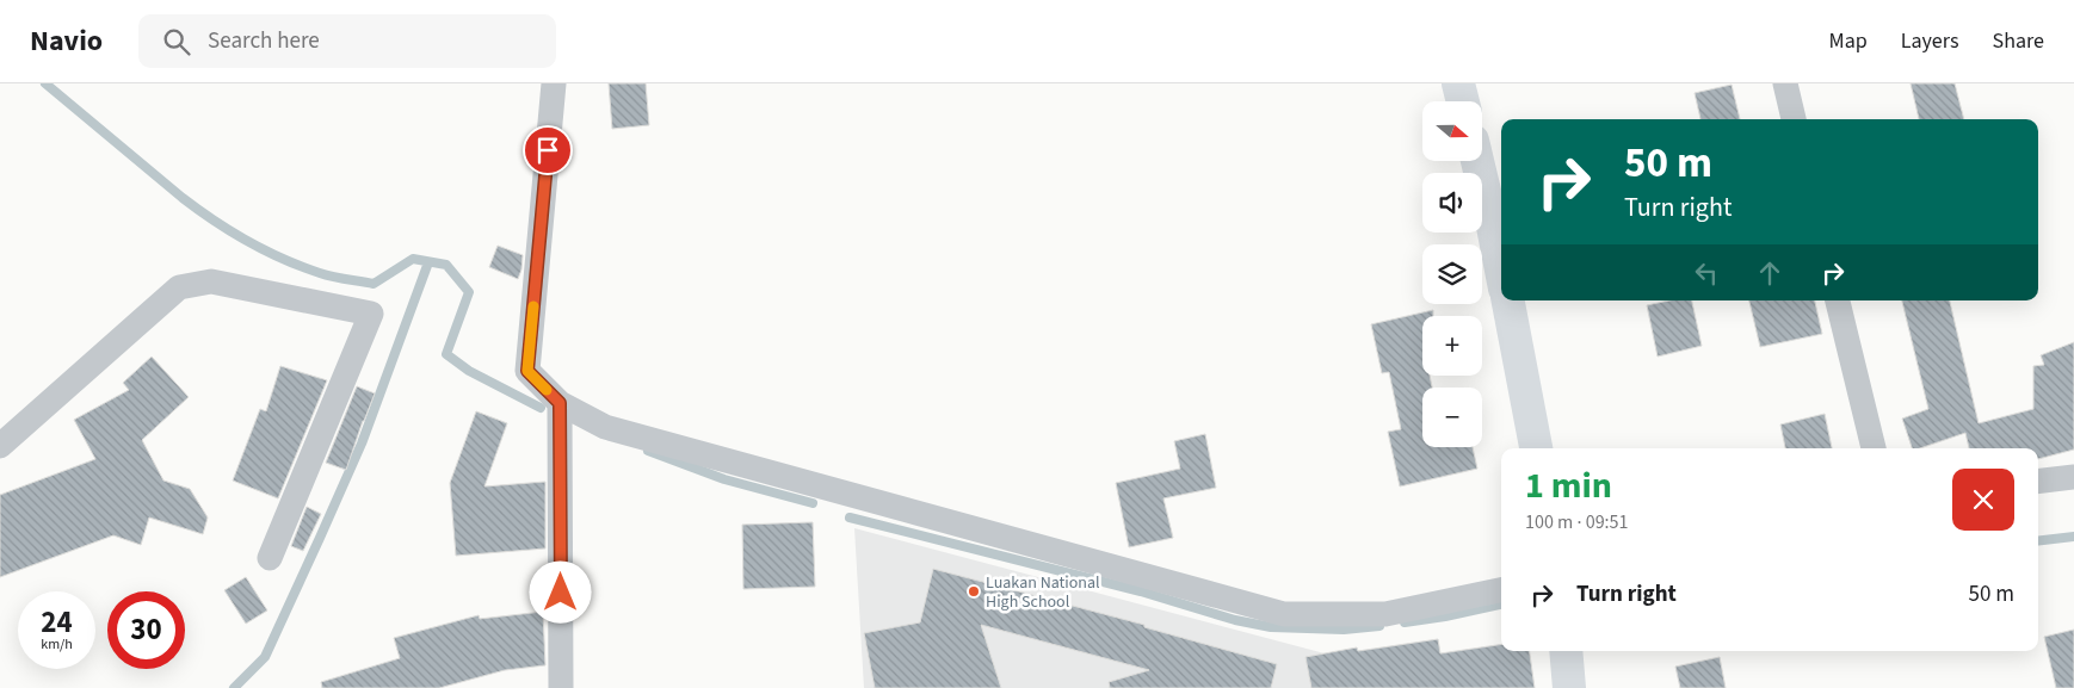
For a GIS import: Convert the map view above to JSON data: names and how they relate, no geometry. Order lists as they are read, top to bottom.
{
  "places": ["Luakan National High School"],
  "north": "right",
  "page": {
    "header": "Navio",
    "search": "Search here",
    "nav": ["Map", "Layers", "Share"],
    "map_buttons": ["+", "−"],
    "turn": ["50 m", "Turn right"],
    "heading": ["1 min", "100 m · 09:51"],
    "list": [
      {
        "name": "Turn right",
        "value": "50 m"
      }
    ],
    "speed": "24 km/h",
    "limit": "30"
  }
}
